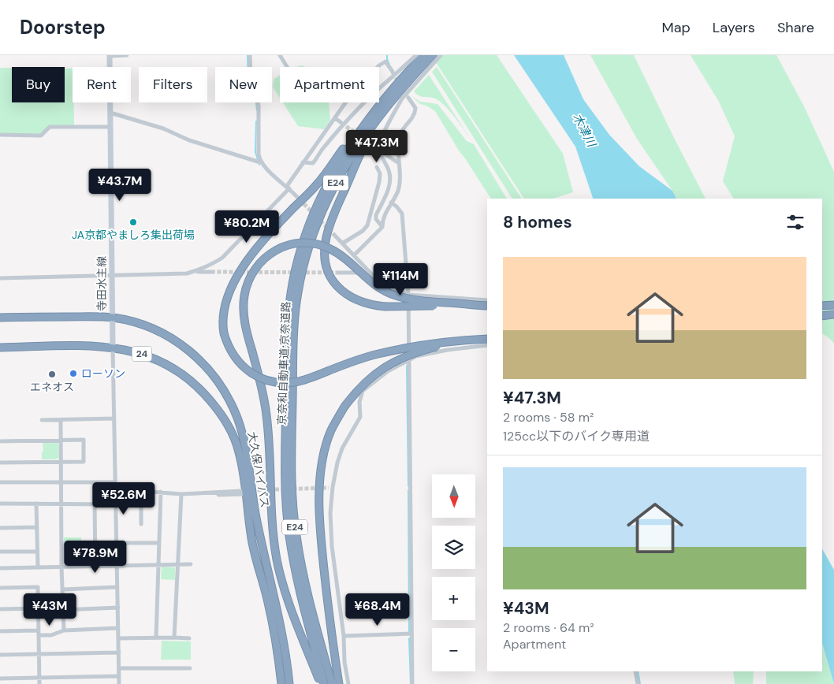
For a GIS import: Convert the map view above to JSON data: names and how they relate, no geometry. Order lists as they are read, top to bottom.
{
  "streets": {
    "highway": [
      "E24",
      "24",
      "京奈和自動車道;京奈道路",
      "大久保バイパス"
    ],
    "main road": ["寺田水主線"]
  },
  "crossings": [
    ["寺田水主線", "大久保バイパス"]
  ],
  "water": ["木津川"],
  "places": ["JA京都やましろ集出荷場", "ローソン", "エネオス"],
  "north": "bottom",
  "page": {
    "header": "Doorstep",
    "nav": ["Map", "Layers", "Share"],
    "chip": [
      "Buy",
      "Rent",
      "Filters",
      "New",
      "Apartment"
    ],
    "price": [
      "¥47.3M",
      "¥43.7M",
      "¥80.2M",
      "¥114M",
      "¥52.6M",
      "¥78.9M",
      "¥43M",
      "¥68.4M"
    ],
    "heading": "8 homes",
    "list": [
      {
        "name": "¥47.3M",
        "note": "2 rooms · 58 m² · 125cc以下のバイク専用道"
      },
      {
        "name": "¥43M",
        "note": "2 rooms · 64 m² · Apartment"
      }
    ],
    "map_buttons": ["+", "−"]
  }
}
